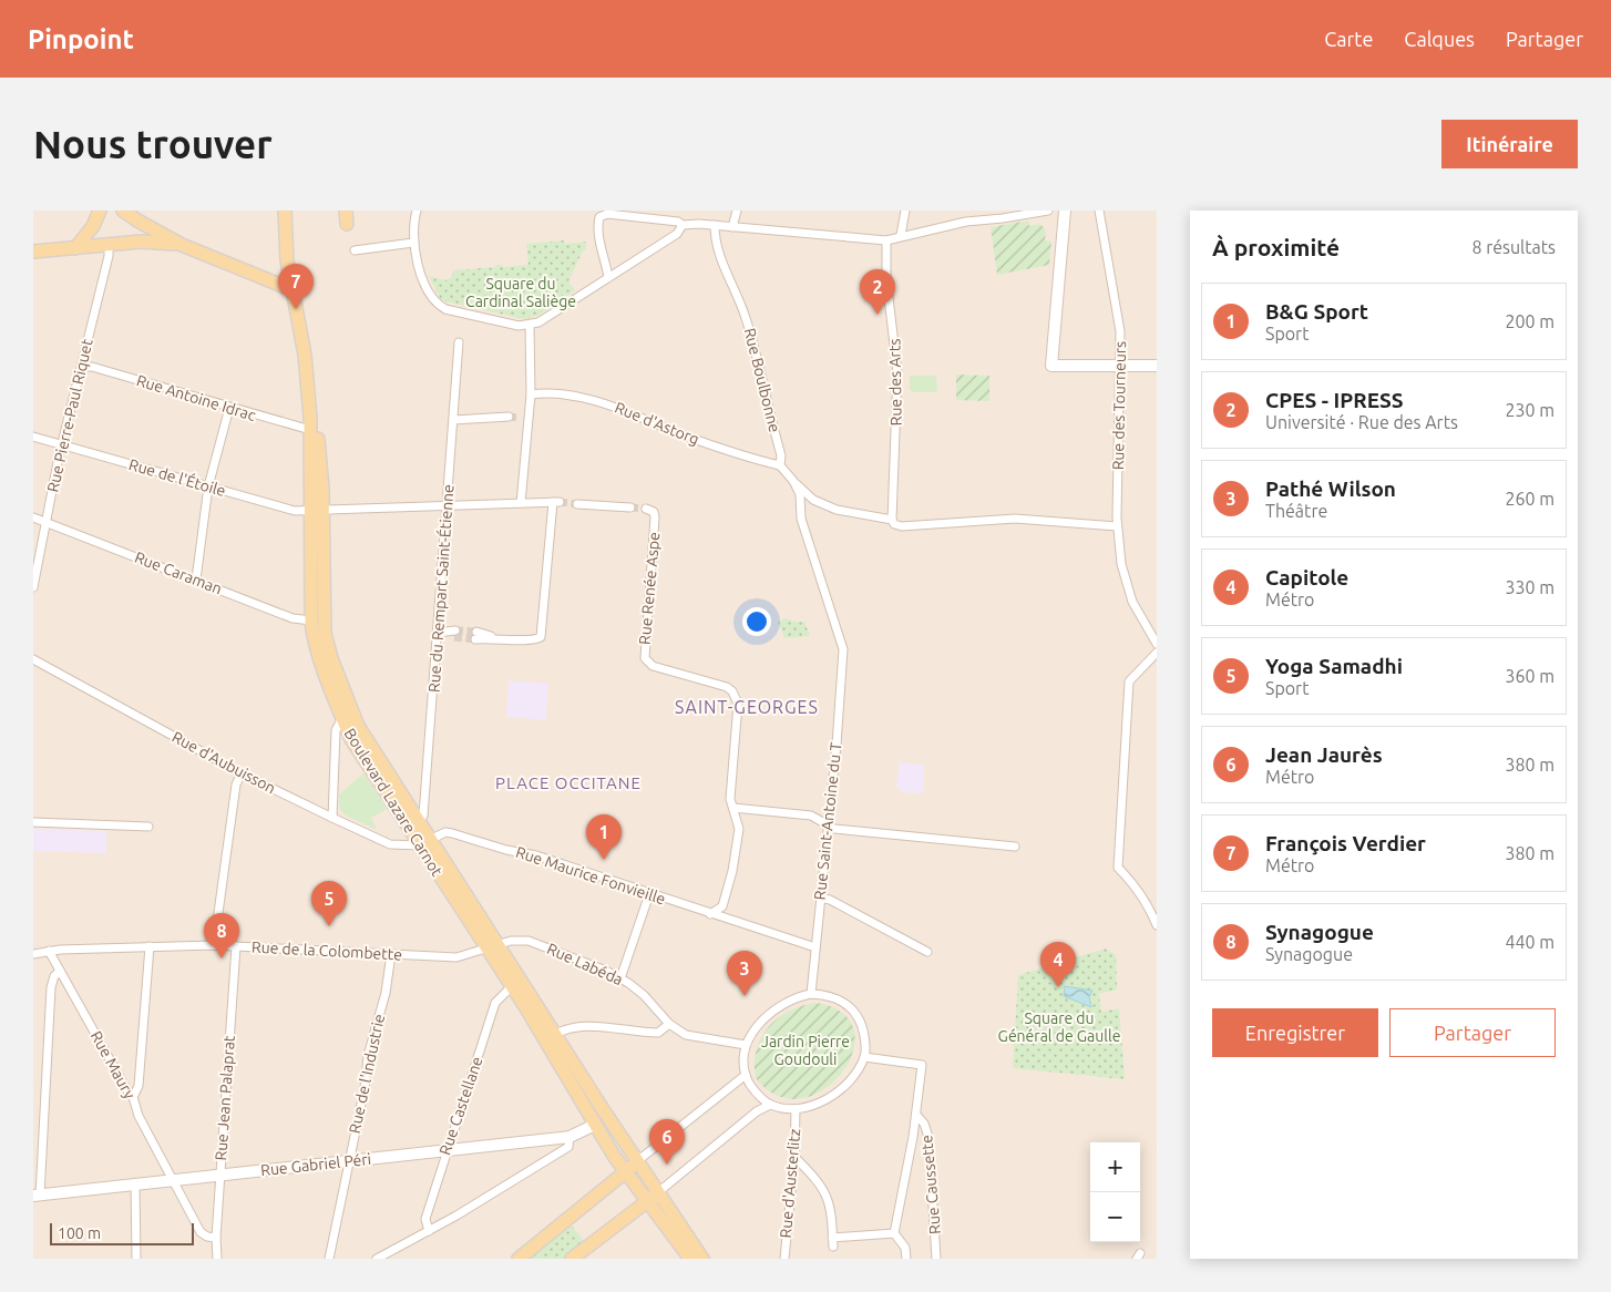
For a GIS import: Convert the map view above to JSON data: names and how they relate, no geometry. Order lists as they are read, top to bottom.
{
  "streets": {
    "main road": ["Boulevard Lazare Carnot"],
    "street": [
      "Rue Boulbonne",
      "Rue des Arts",
      "Rue Antoine Idrac",
      "Rue des Tourneurs",
      "Rue Pierre-Paul Riquet",
      "Rue d'Astorg",
      "Rue de l'Étoile",
      "Rue Caraman",
      "Rue du Rempart Saint-Étienne",
      "Rue Renée Aspe",
      "Rue d'Aubuisson",
      "Rue Saint-Antoine du T",
      "Rue Maurice Fonvieille",
      "Rue de la Colombette",
      "Rue Labéda",
      "Rue Maury",
      "Rue de l'Industrie",
      "Rue Jean Palaprat",
      "Rue Castellane",
      "Rue Gabriel Péri",
      "Rue d'Austerlitz",
      "Rue Caussette"
    ]
  },
  "crossings": [
    ["Rue Boulbonne", "Rue d'Astorg"],
    ["Rue Antoine Idrac", "Rue Pierre-Paul Riquet"],
    ["Rue Antoine Idrac", "Boulevard Lazare Carnot"],
    ["Rue Pierre-Paul Riquet", "Rue de l'Étoile"],
    ["Rue Pierre-Paul Riquet", "Rue Caraman"],
    ["Rue de l'Étoile", "Rue du Rempart Saint-Étienne"],
    ["Rue de l'Étoile", "Boulevard Lazare Carnot"],
    ["Rue Caraman", "Boulevard Lazare Carnot"],
    ["Rue du Rempart Saint-Étienne", "Boulevard Lazare Carnot"],
    ["Rue d'Aubuisson", "Boulevard Lazare Carnot"],
    ["Rue d'Aubuisson", "Rue Maurice Fonvieille"],
    ["Boulevard Lazare Carnot", "Rue Maurice Fonvieille"],
    ["Boulevard Lazare Carnot", "Rue de la Colombette"],
    ["Boulevard Lazare Carnot", "Rue Labéda"],
    ["Boulevard Lazare Carnot", "Rue Castellane"],
    ["Boulevard Lazare Carnot", "Rue Gabriel Péri"],
    ["Rue Saint-Antoine du T", "Rue Maurice Fonvieille"],
    ["Rue Saint-Antoine du T", "Rue Labéda"],
    ["Rue Saint-Antoine du T", "Rue d'Austerlitz"],
    ["Rue de la Colombette", "Rue Labéda"],
    ["Rue de la Colombette", "Rue Maury"],
    ["Rue de la Colombette", "Rue de l'Industrie"],
    ["Rue de la Colombette", "Rue Jean Palaprat"],
    ["Rue Labéda", "Rue d'Austerlitz"],
    ["Rue Maury", "Rue Jean Palaprat"],
    ["Rue Maury", "Rue Gabriel Péri"],
    ["Rue de l'Industrie", "Rue Gabriel Péri"],
    ["Rue Jean Palaprat", "Rue Gabriel Péri"],
    ["Rue Castellane", "Rue Gabriel Péri"]
  ],
  "districts": ["SAINT-GEORGES", "PLACE OCCITANE"],
  "parks": ["Square du Cardinal Saliège", "Square du Général de Gaulle", "Jardin Pierre Goudouli"],
  "scale_bar": "100 m",
  "page": {
    "header": "Pinpoint",
    "nav": ["Carte", "Calques", "Partager"],
    "buttons": [
      "Itinéraire",
      ["Enregistrer", "Partager"]
    ],
    "title": "Nous trouver",
    "heading": ["À proximité", "8 résultats"],
    "pins": [
      "7",
      "2",
      "1",
      "5",
      "8",
      "4",
      "3",
      "6"
    ],
    "list": [
      {
        "mark": "1",
        "name": "B&G Sport",
        "note": "Sport",
        "value": "200 m"
      },
      {
        "mark": "2",
        "name": "CPES - IPRESS",
        "note": "Université · Rue des Arts",
        "value": "230 m"
      },
      {
        "mark": "3",
        "name": "Pathé Wilson",
        "note": "Théâtre",
        "value": "260 m"
      },
      {
        "mark": "4",
        "name": "Capitole",
        "note": "Métro",
        "value": "330 m"
      },
      {
        "mark": "5",
        "name": "Yoga Samadhi",
        "note": "Sport",
        "value": "360 m"
      },
      {
        "mark": "6",
        "name": "Jean Jaurès",
        "note": "Métro",
        "value": "380 m"
      },
      {
        "mark": "7",
        "name": "François Verdier",
        "note": "Métro",
        "value": "380 m"
      },
      {
        "mark": "8",
        "name": "Synagogue",
        "note": "Synagogue",
        "value": "440 m"
      }
    ],
    "map_buttons": ["+", "−"],
    "scale": "100 m"
  }
}
